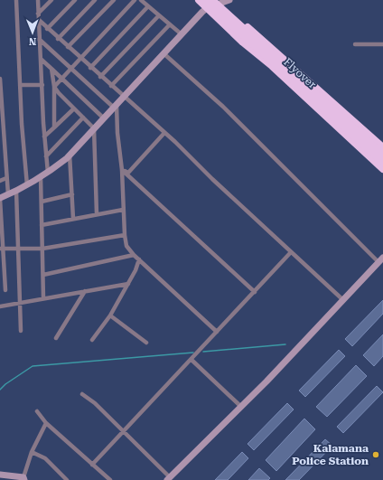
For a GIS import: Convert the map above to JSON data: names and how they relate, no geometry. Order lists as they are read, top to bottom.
{
  "streets": {
    "highway": ["Flyover"]
  },
  "places": ["Kalamana Police Station"],
  "north": "bottom"
}
